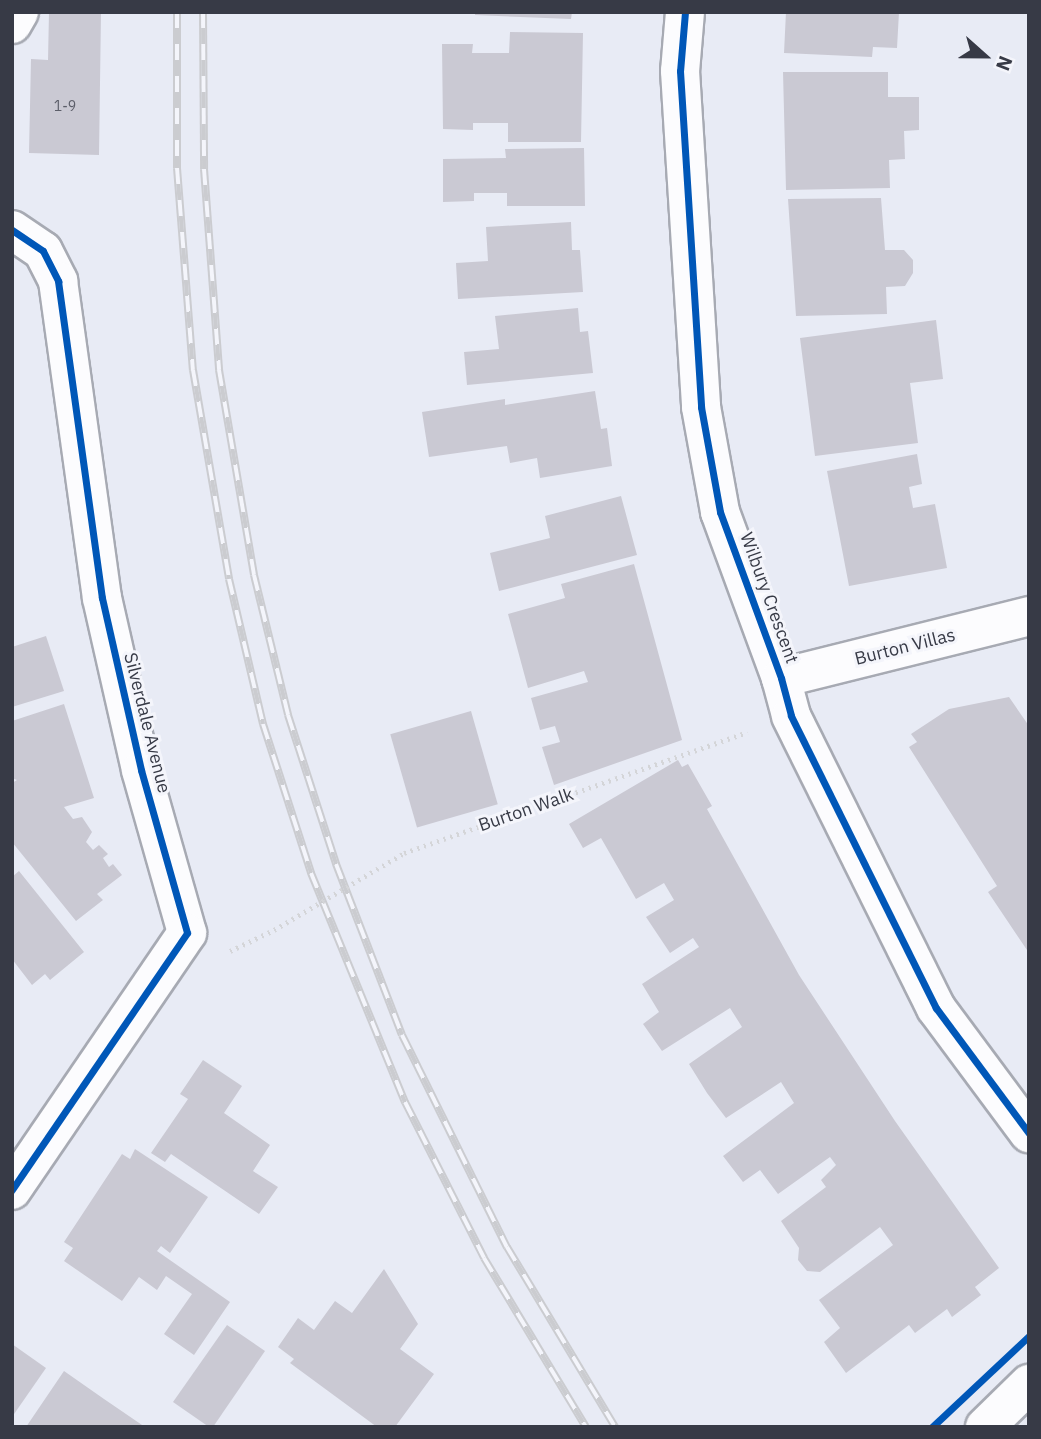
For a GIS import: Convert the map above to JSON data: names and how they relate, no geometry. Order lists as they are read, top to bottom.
{
  "streets": {
    "street": ["Wilbury Crescent", "Burton Villas", "Silverdale Avenue"],
    "path": ["Burton Walk"]
  },
  "crossings": [
    ["Wilbury Crescent", "Burton Villas"],
    ["Wilbury Crescent", "Burton Walk"]
  ],
  "house_numbers": ["1-9"],
  "north": "right"
}
